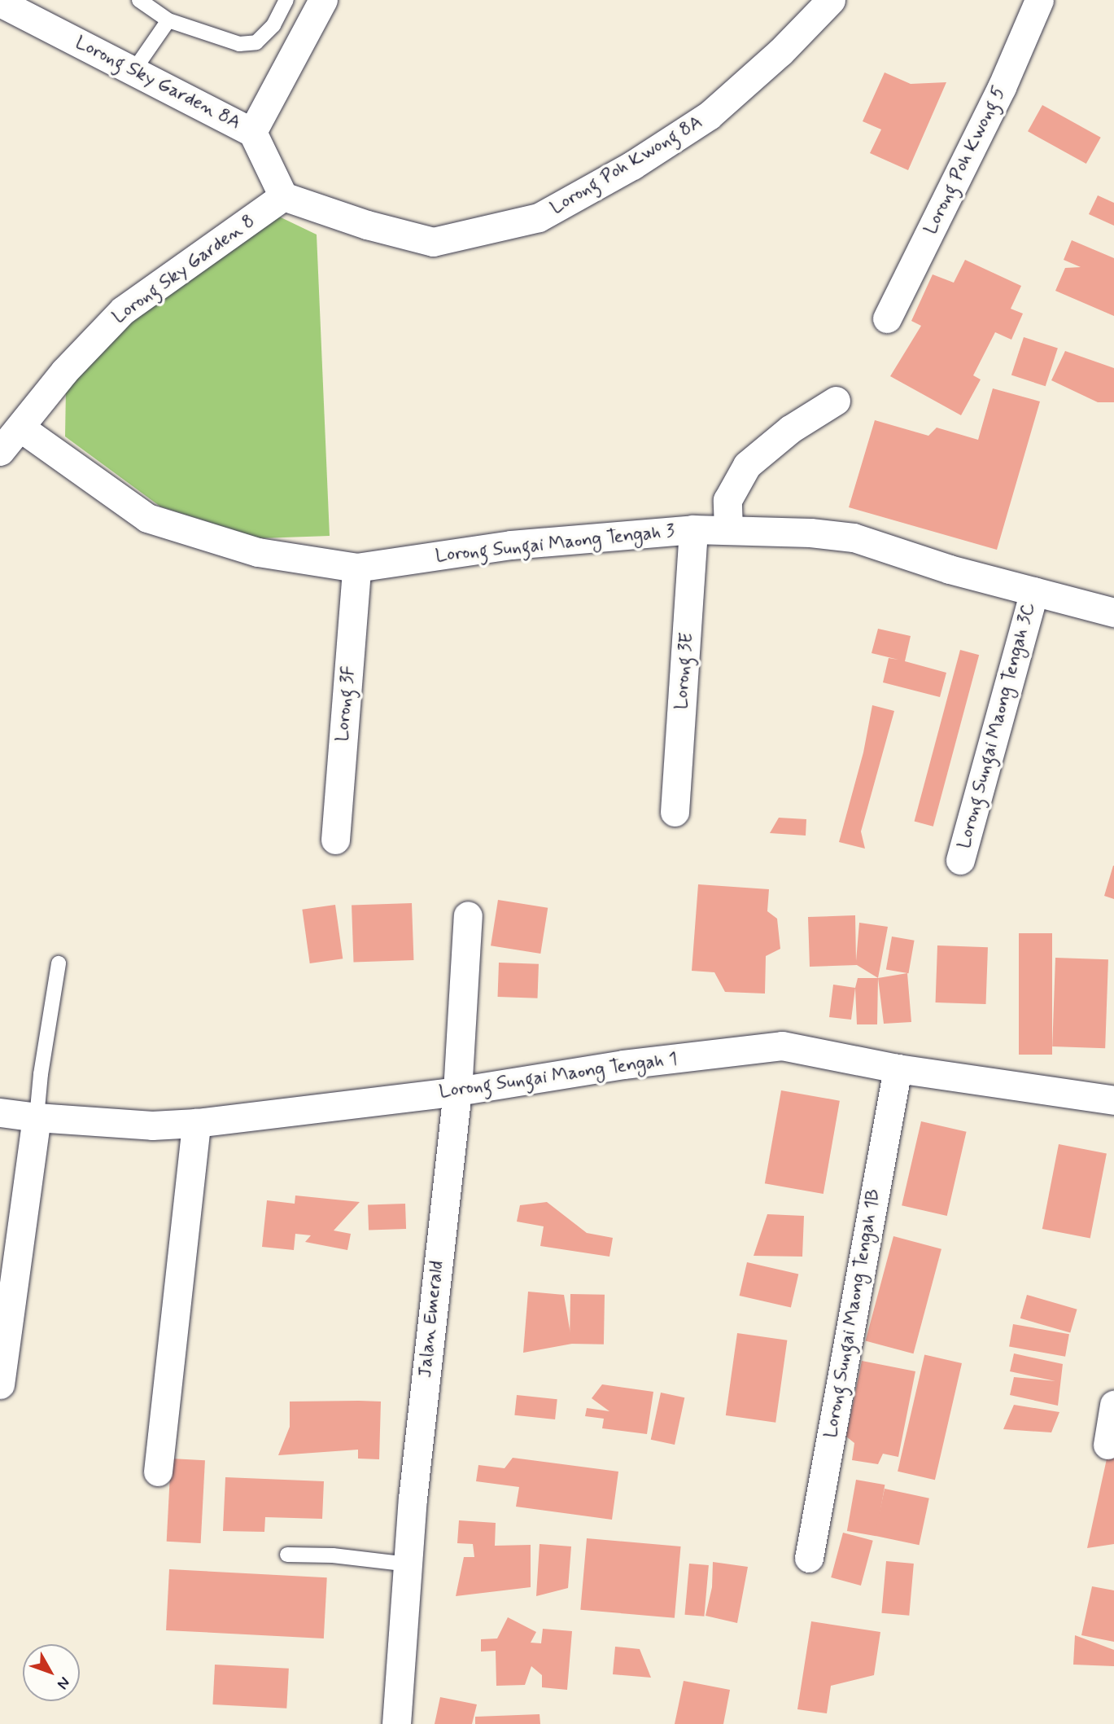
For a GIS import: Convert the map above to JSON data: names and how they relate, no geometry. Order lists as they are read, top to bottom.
{
  "streets": {
    "street": [
      "Lorong Sky Garden 8A",
      "Lorong Poh Kwong 5",
      "Lorong Poh Kwong 8A",
      "Lorong Sky Garden 8",
      "Lorong Sungai Maong Tengah 3",
      "Lorong 3E",
      "Lorong 3F",
      "Lorong Sungai Maong Tengah 3C",
      "Lorong Sungai Maong Tengah 1",
      "Lorong Sungai Maong Tengah 1B",
      "Jalan Emerald"
    ]
  },
  "crossings": [
    ["Lorong Sky Garden 8A", "Lorong Poh Kwong 8A"],
    ["Lorong Sky Garden 8A", "Lorong Sky Garden 8"],
    ["Lorong Poh Kwong 8A", "Lorong Sky Garden 8"],
    ["Lorong Sky Garden 8", "Lorong Sungai Maong Tengah 3"],
    ["Lorong Sungai Maong Tengah 3", "Lorong 3E"],
    ["Lorong Sungai Maong Tengah 3", "Lorong 3F"],
    ["Lorong Sungai Maong Tengah 3", "Lorong Sungai Maong Tengah 3C"],
    ["Lorong Sungai Maong Tengah 1", "Lorong Sungai Maong Tengah 1B"],
    ["Lorong Sungai Maong Tengah 1", "Jalan Emerald"]
  ],
  "north": "bottom right"
}
